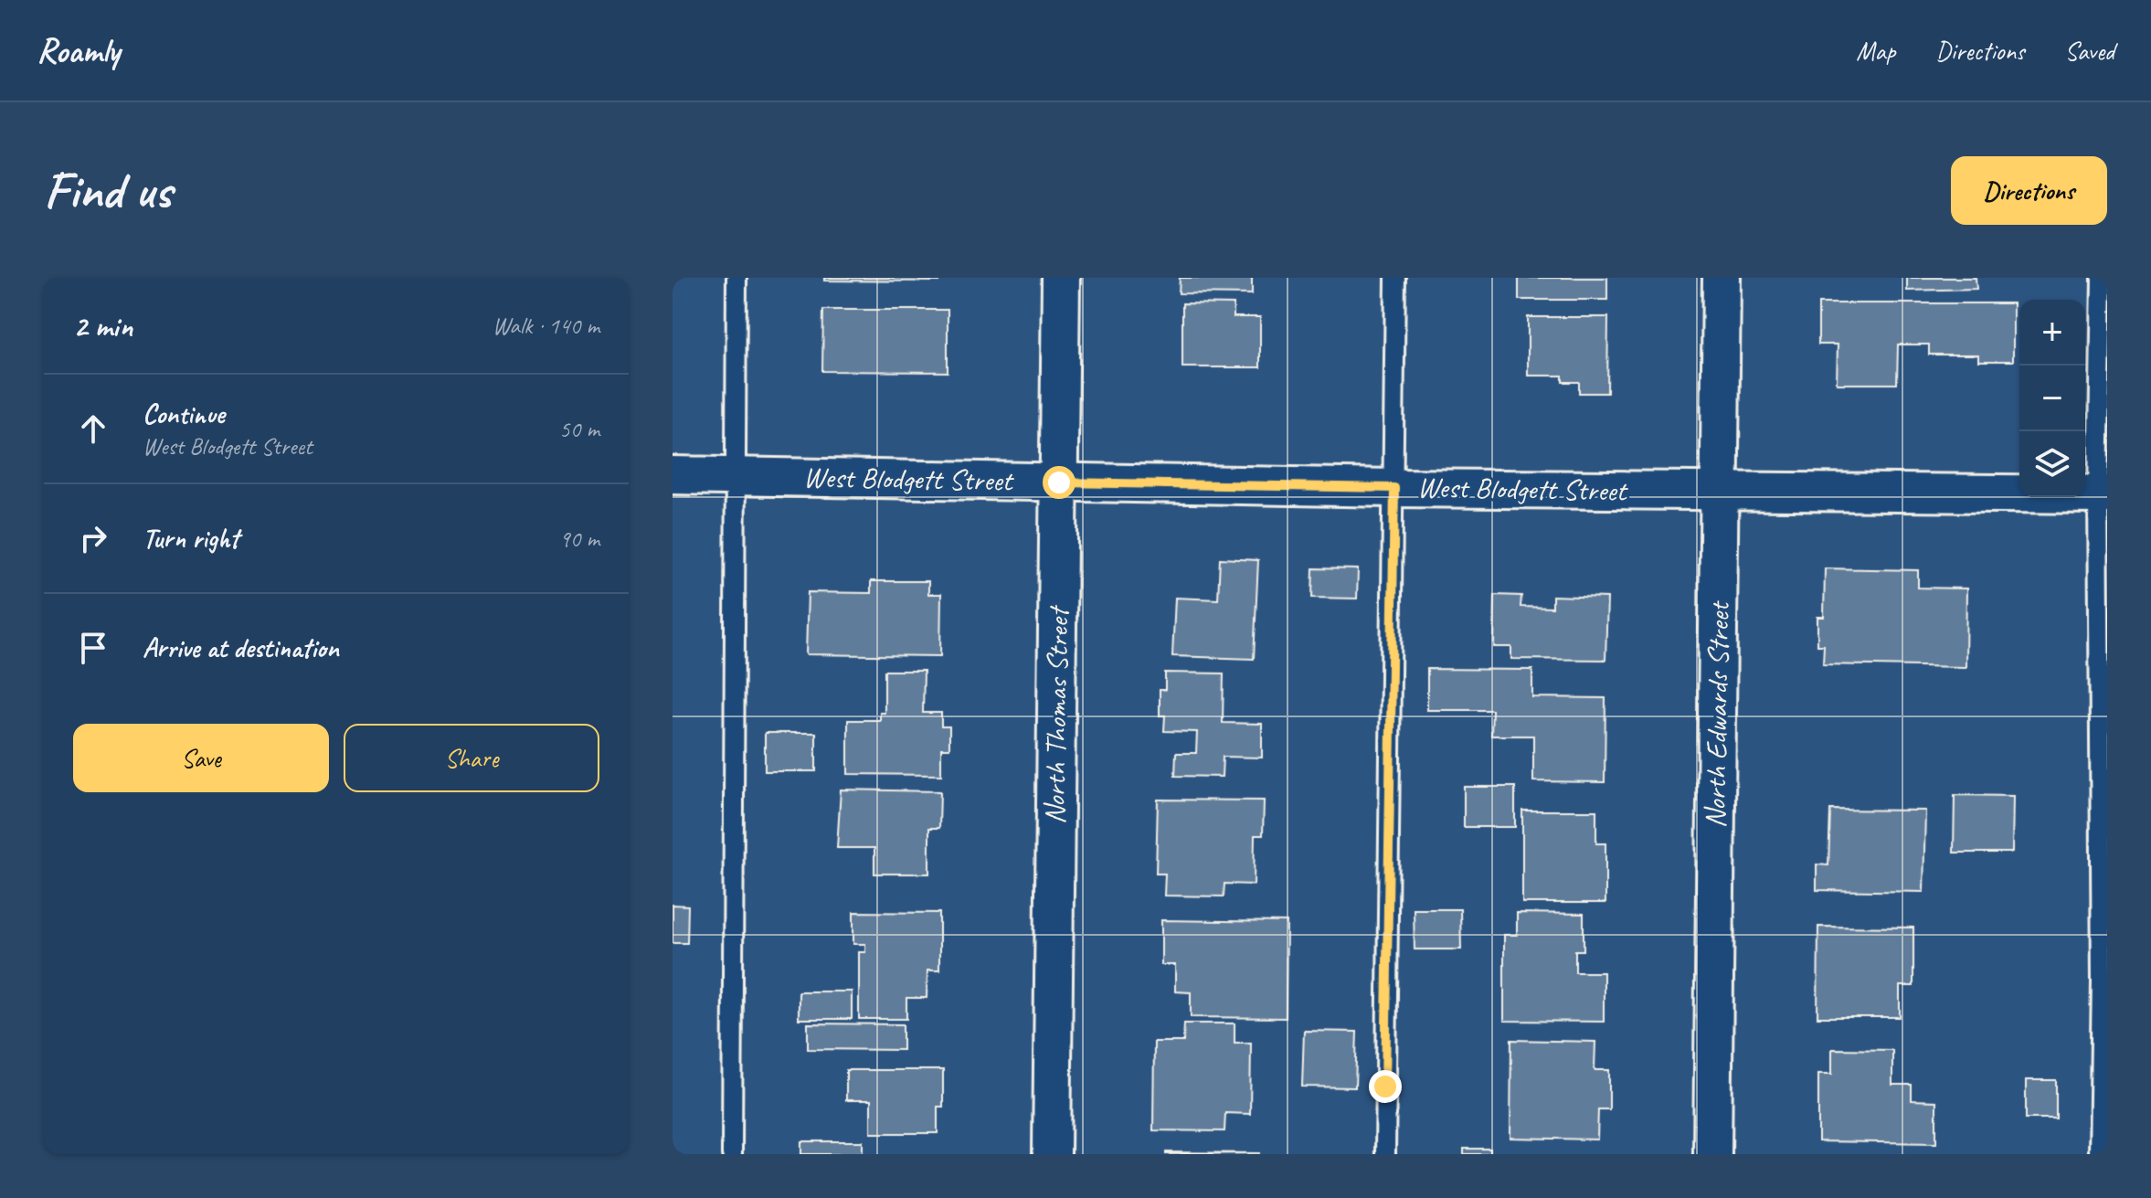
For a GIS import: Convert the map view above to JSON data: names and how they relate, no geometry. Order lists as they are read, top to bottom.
{
  "streets": {
    "street": ["West Blodgett Street", "North Edwards Street", "North Thomas Street"]
  },
  "crossings": [
    ["West Blodgett Street", "North Edwards Street"],
    ["West Blodgett Street", "North Thomas Street"]
  ],
  "page": {
    "header": "Roamly",
    "nav": ["Map", "Directions", "Saved"],
    "buttons": [
      "Directions",
      ["Save", "Share"]
    ],
    "title": "Find us",
    "heading": ["2 min", "Walk · 140 m"],
    "map_buttons": ["+", "−"],
    "list": [
      ["Continue", "West Blodgett Street", "50 m"],
      ["Turn right", "90 m"],
      "Arrive at destination"
    ]
  }
}
